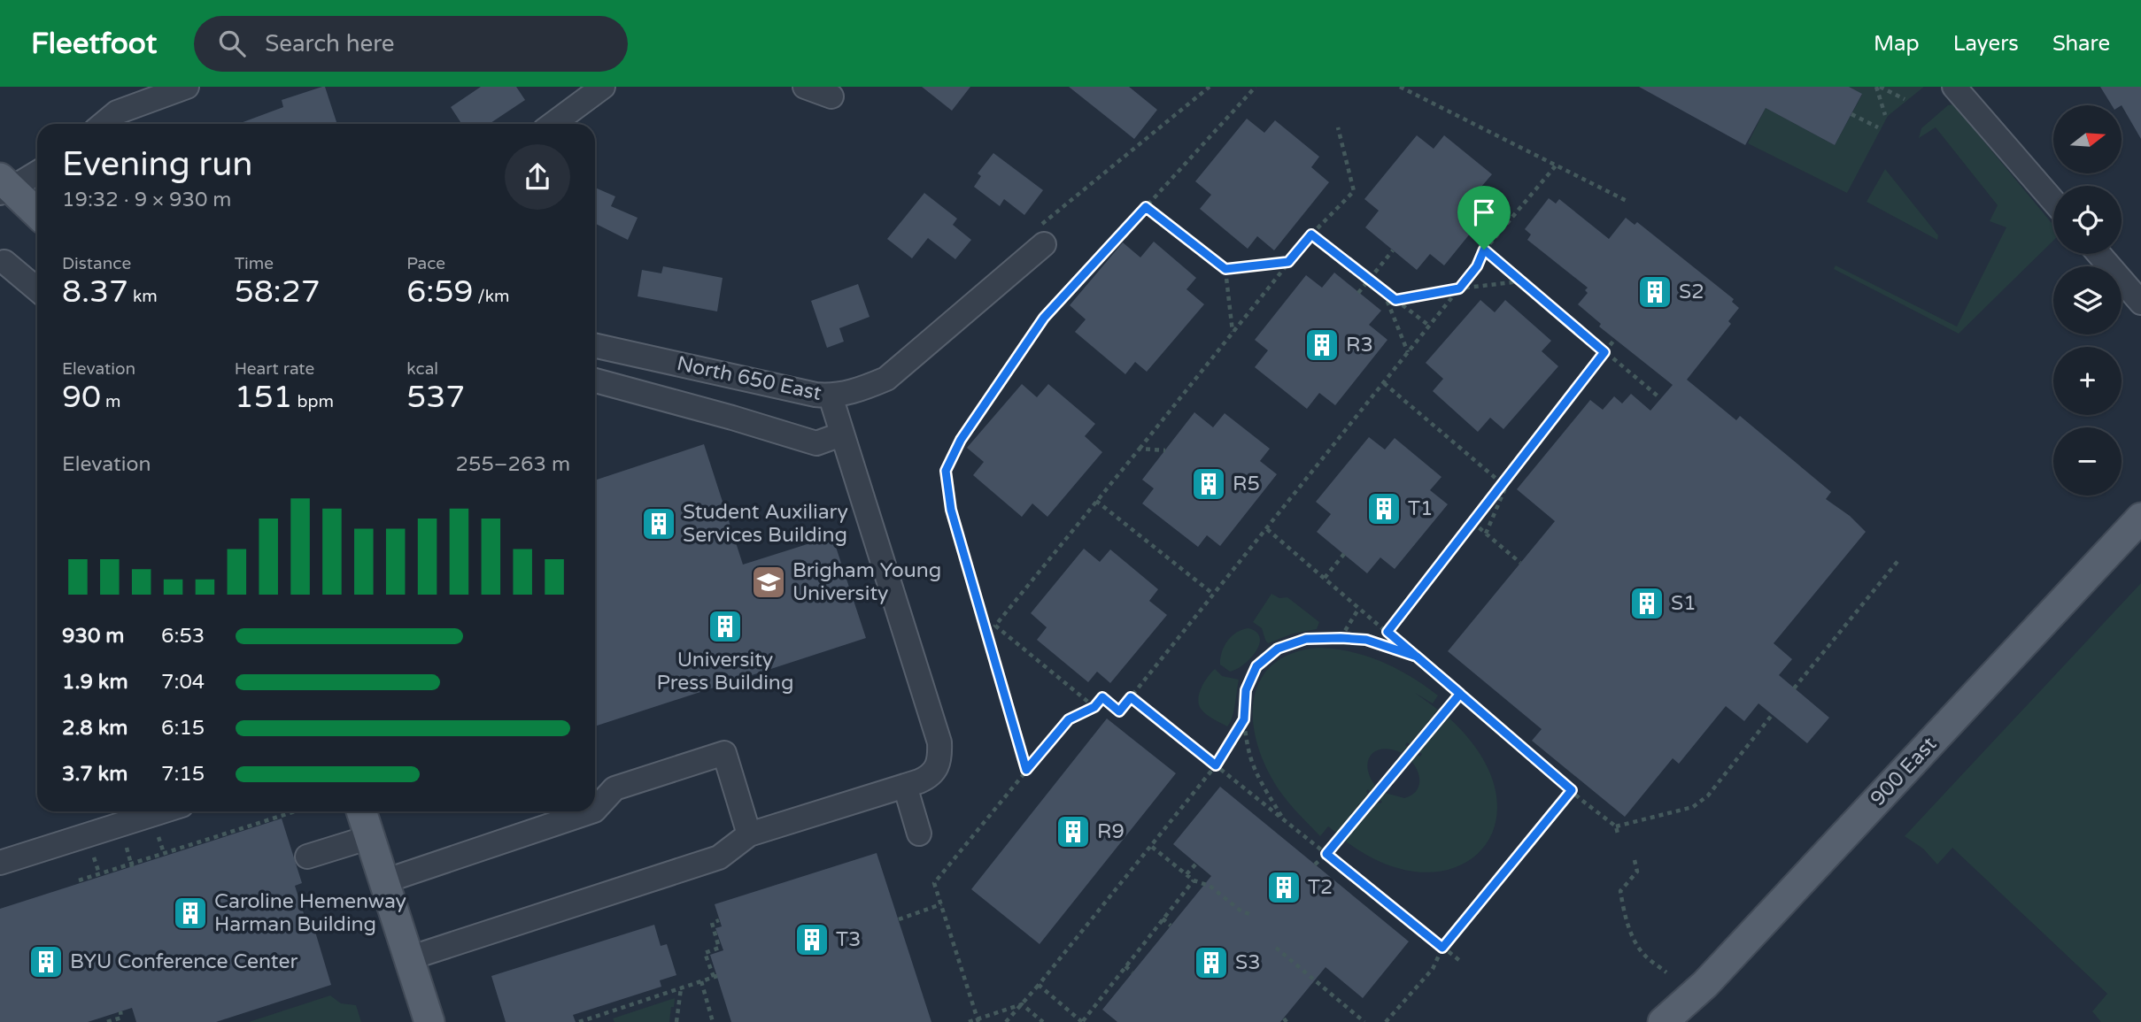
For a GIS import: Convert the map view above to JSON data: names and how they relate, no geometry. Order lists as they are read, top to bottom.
{
  "streets": {
    "main road": ["900 East"],
    "street": ["North 650 East"]
  },
  "places": {
    "building": [
      "S2",
      "R3",
      "R5",
      "T1",
      "Student Auxiliary Services Building",
      "S1",
      "University Press Building",
      "R9",
      "T2",
      "Caroline Hemenway Harman Building",
      "T3",
      "BYU Conference Center",
      "S3"
    ],
    "school or university": ["Brigham Young University"]
  },
  "north": "right",
  "page": {
    "header": "Fleetfoot",
    "search": "Search here",
    "nav": ["Map", "Layers", "Share"],
    "map_buttons": ["+", "−"],
    "heading": ["Evening run", "19:32 · 9 × 930 m"],
    "stats": [
      ["Distance", "8.37 km"],
      ["Time", "58:27"],
      ["Pace", "6:59 /km"],
      ["Elevation", "90 m"],
      ["Heart rate", "151 bpm"],
      ["kcal", "537"]
    ],
    "chart": ["Elevation", "255–263 m"],
    "list": [
      {
        "name": "930 m",
        "note": "6:53"
      },
      {
        "name": "1.9 km",
        "note": "7:04"
      },
      {
        "name": "2.8 km",
        "note": "6:15"
      },
      {
        "name": "3.7 km",
        "note": "7:15"
      }
    ]
  }
}
